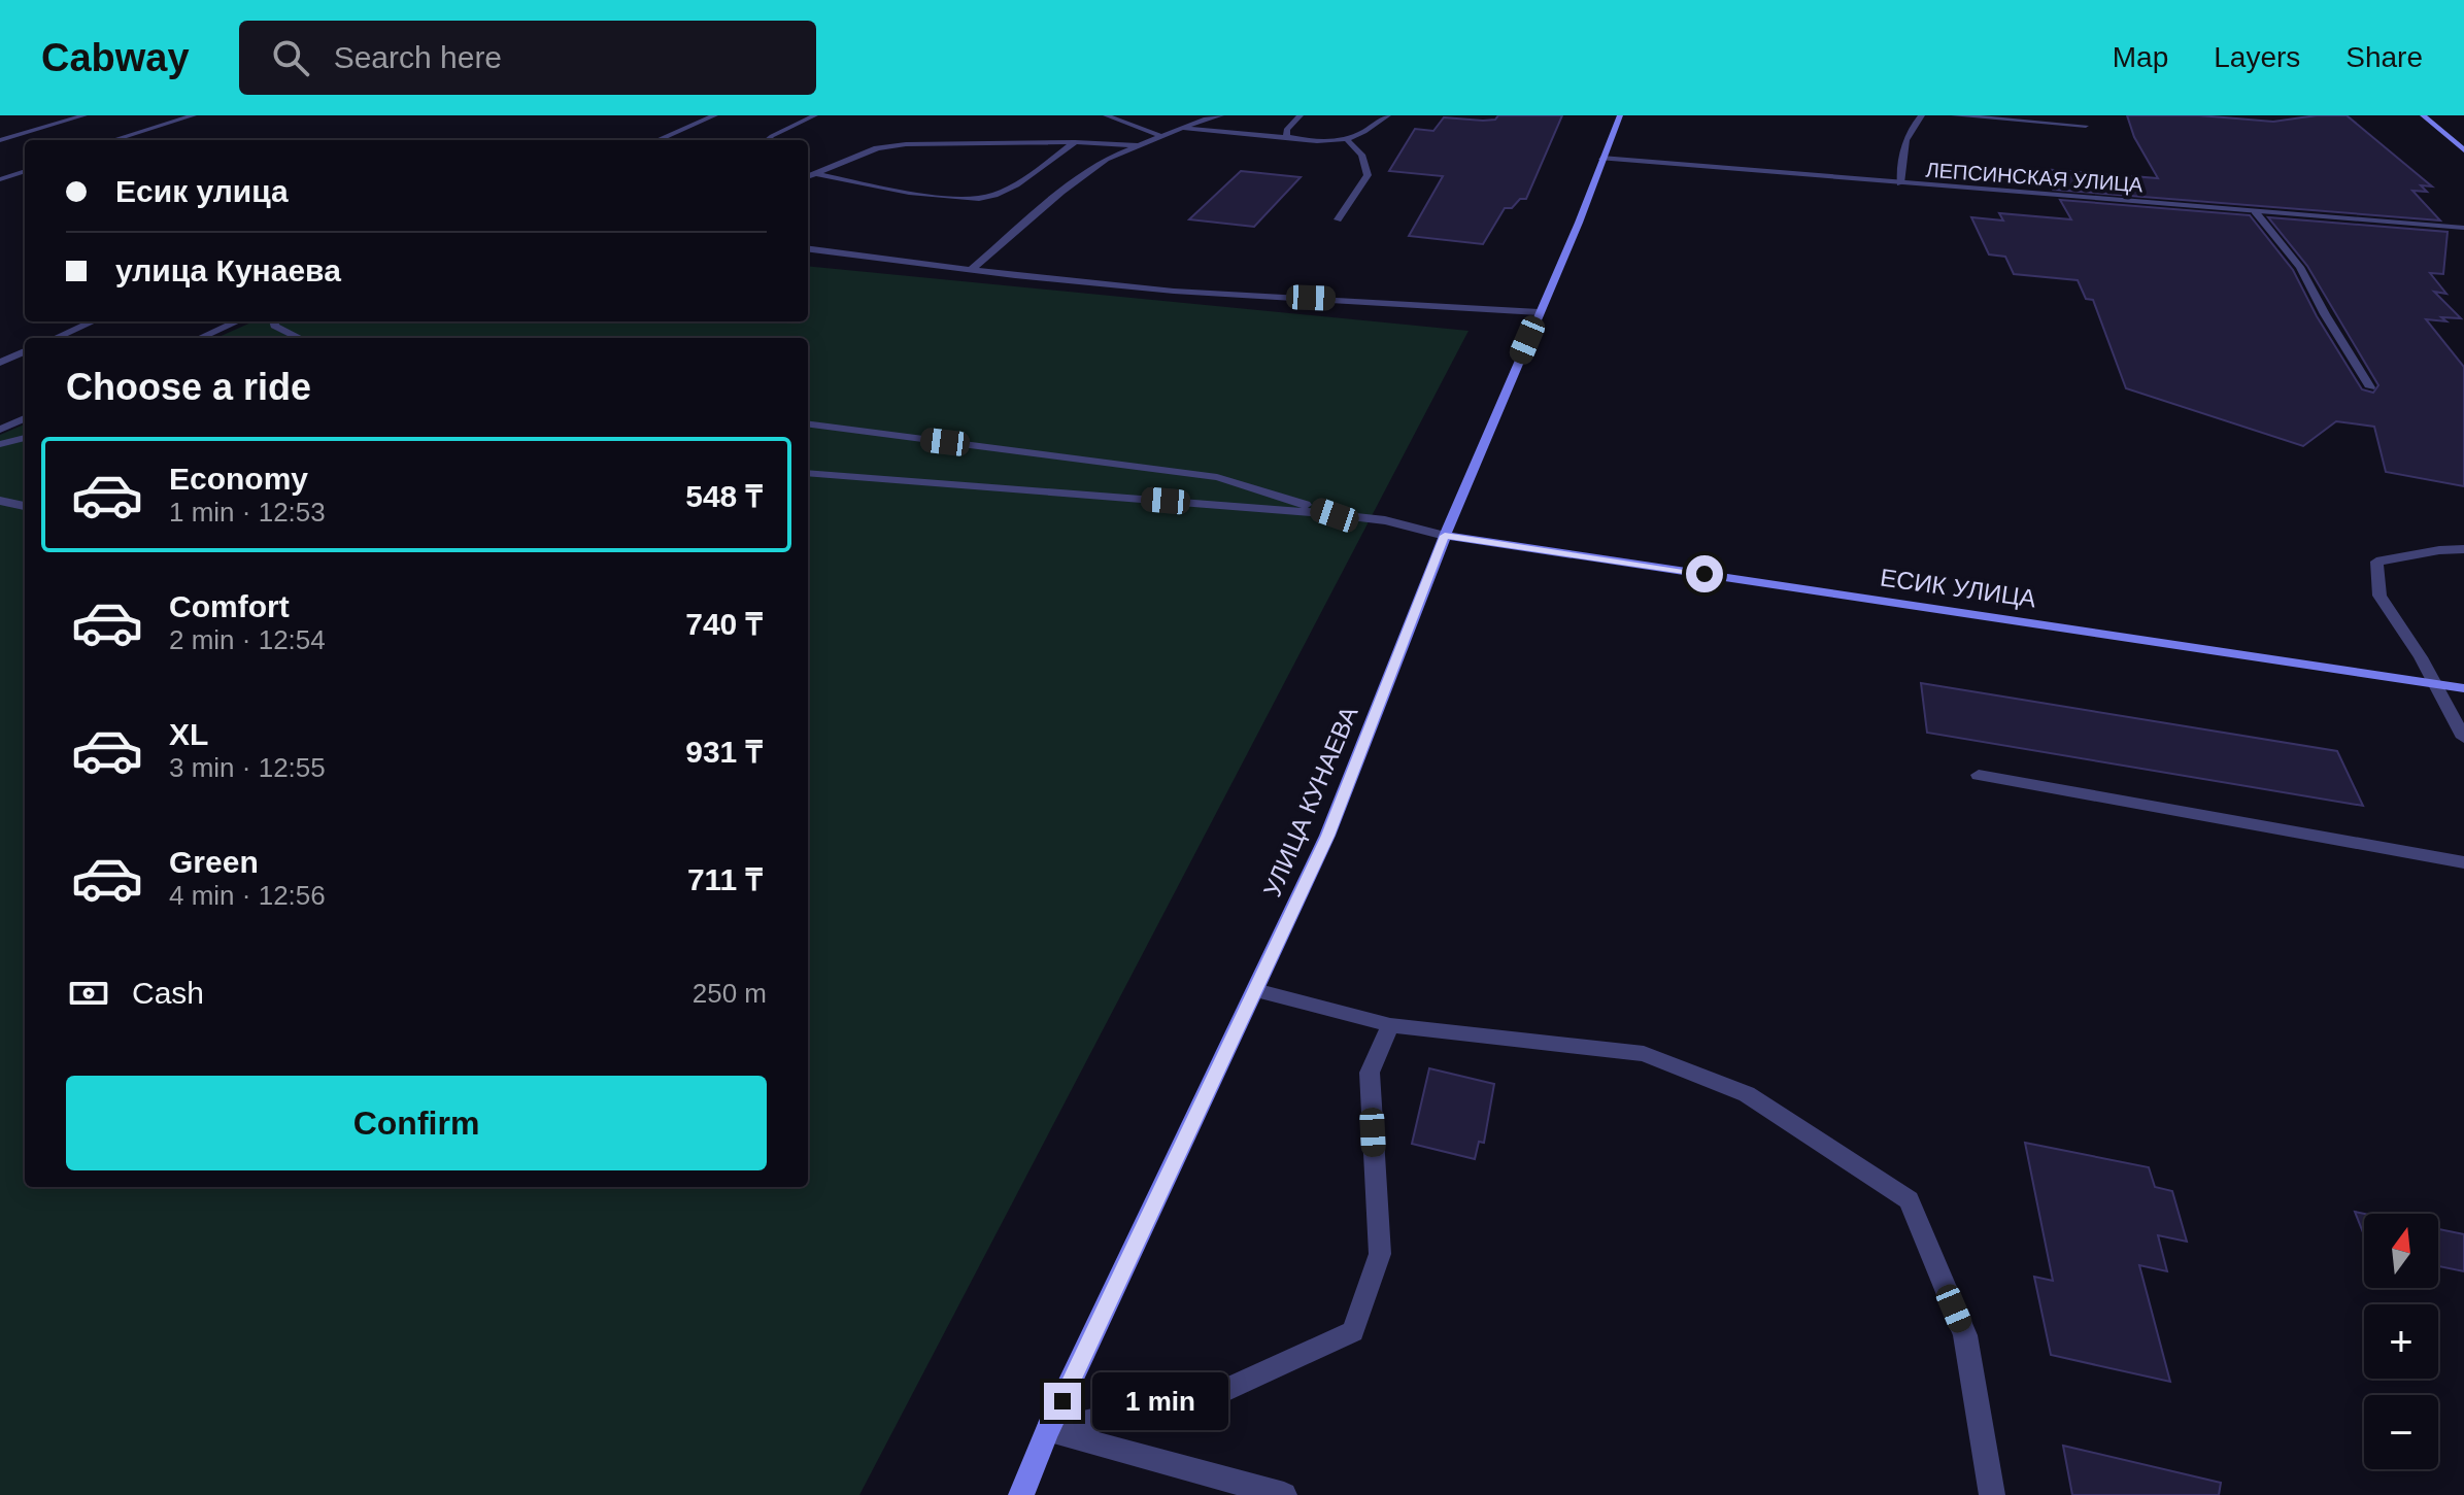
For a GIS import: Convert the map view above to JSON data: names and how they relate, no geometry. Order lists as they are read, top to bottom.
{
  "streets": {
    "main road": ["ЕСИК УЛИЦА", "УЛИЦА КУНАЕВА"],
    "street": ["ЛЕПСИНСКАЯ УЛИЦА"]
  },
  "crossings": [
    ["ЛЕПСИНСКАЯ УЛИЦА", "УЛИЦА КУНАЕВА"],
    ["ЕСИК УЛИЦА", "УЛИЦА КУНАЕВА"]
  ],
  "north": "top",
  "page": {
    "header": "Cabway",
    "search": "Search here",
    "nav": ["Map", "Layers", "Share"],
    "banner": ["Есик улица", "улица Кунаева"],
    "heading": "Choose a ride",
    "list": [
      {
        "name": "Economy",
        "note": "1 min · 12:53",
        "value": "548 ₸"
      },
      {
        "name": "Comfort",
        "note": "2 min · 12:54",
        "value": "740 ₸"
      },
      {
        "name": "XL",
        "note": "3 min · 12:55",
        "value": "931 ₸"
      },
      {
        "name": "Green",
        "note": "4 min · 12:56",
        "value": "711 ₸"
      }
    ],
    "pay": ["Cash", "250 m"],
    "buttons": "Confirm",
    "map_buttons": ["+", "−"],
    "bubble": "1 min"
  }
}
